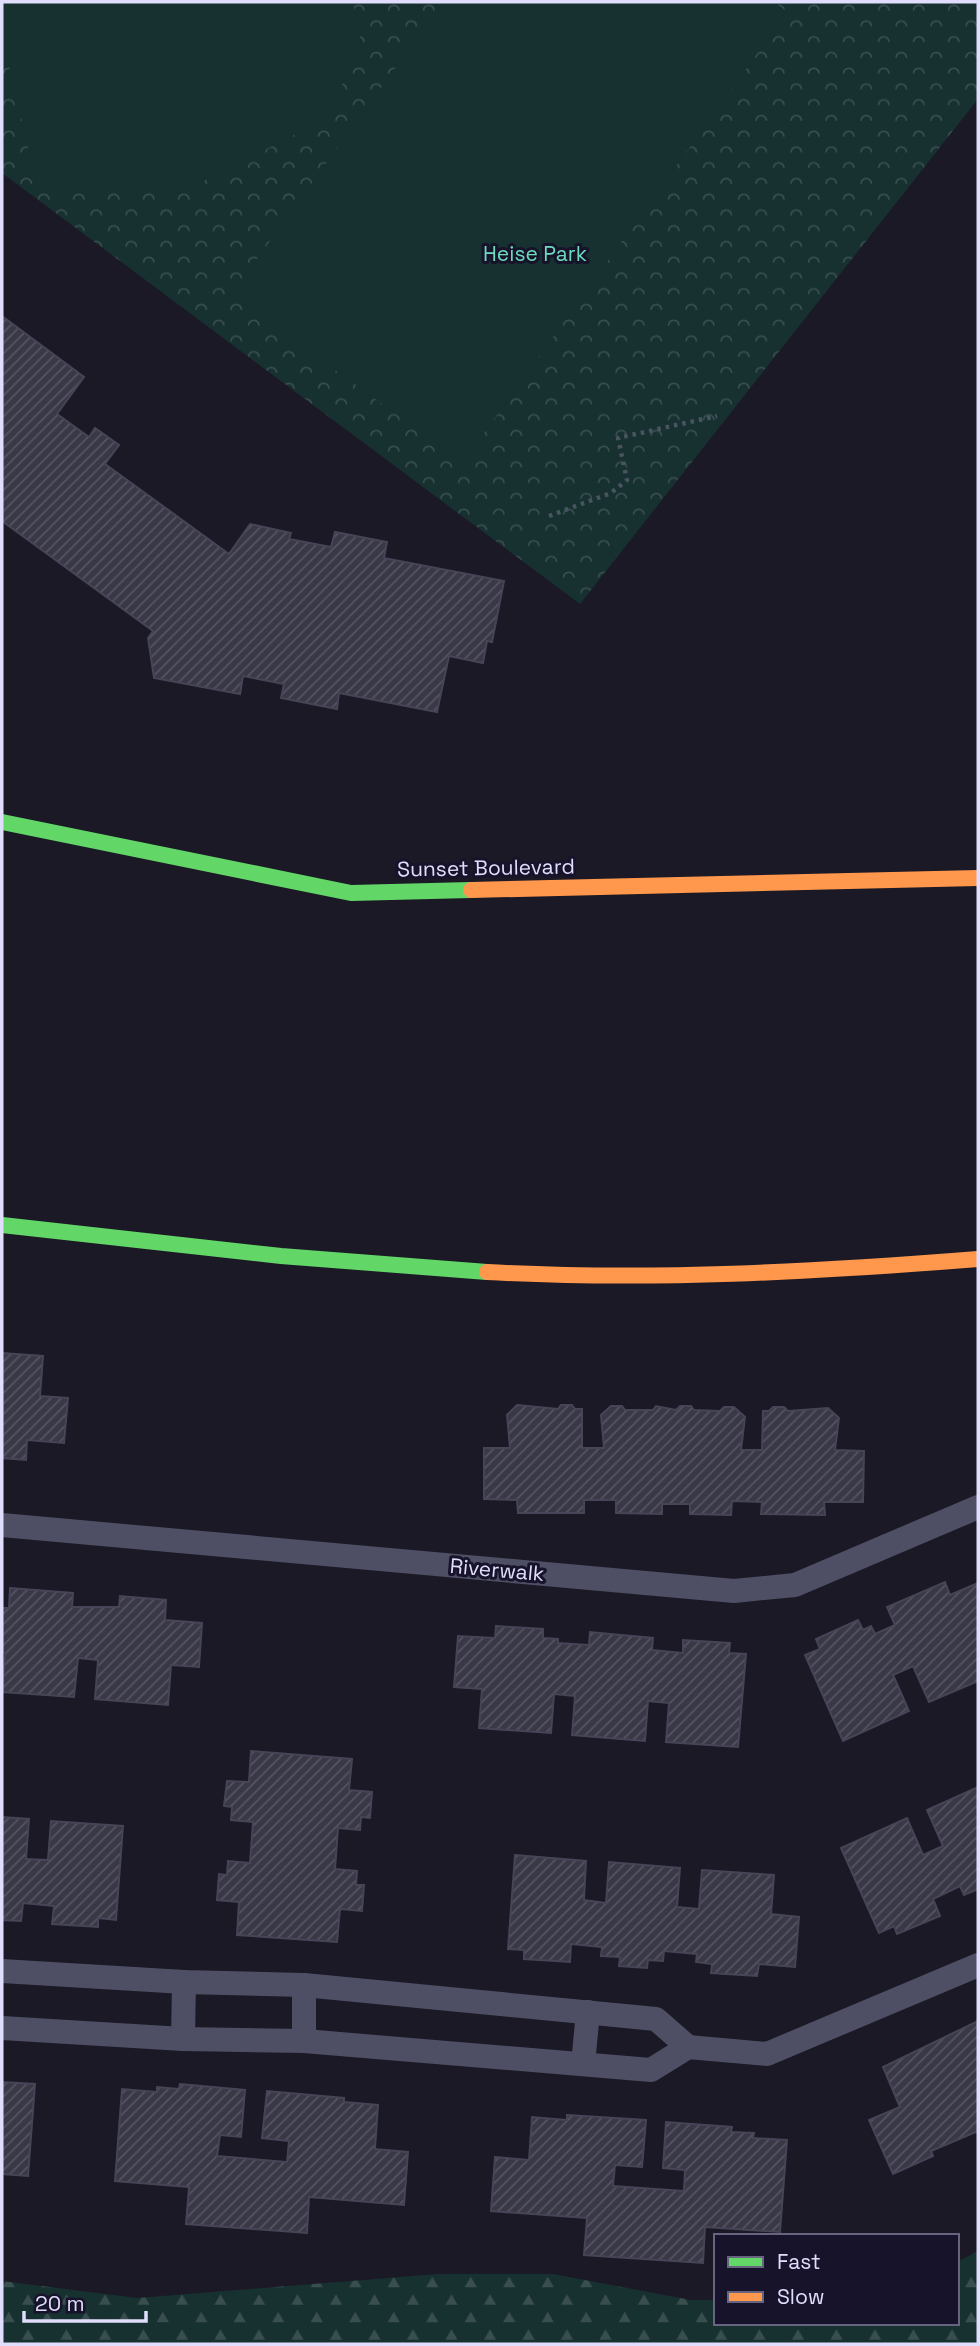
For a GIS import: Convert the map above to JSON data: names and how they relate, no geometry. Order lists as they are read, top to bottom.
{
  "streets": {
    "street": ["Sunset Boulevard"],
    "lane": ["Riverwalk"]
  },
  "parks": ["Heise Park"],
  "legend": ["Fast", "Slow"],
  "scale_bar": "20 m"
}
